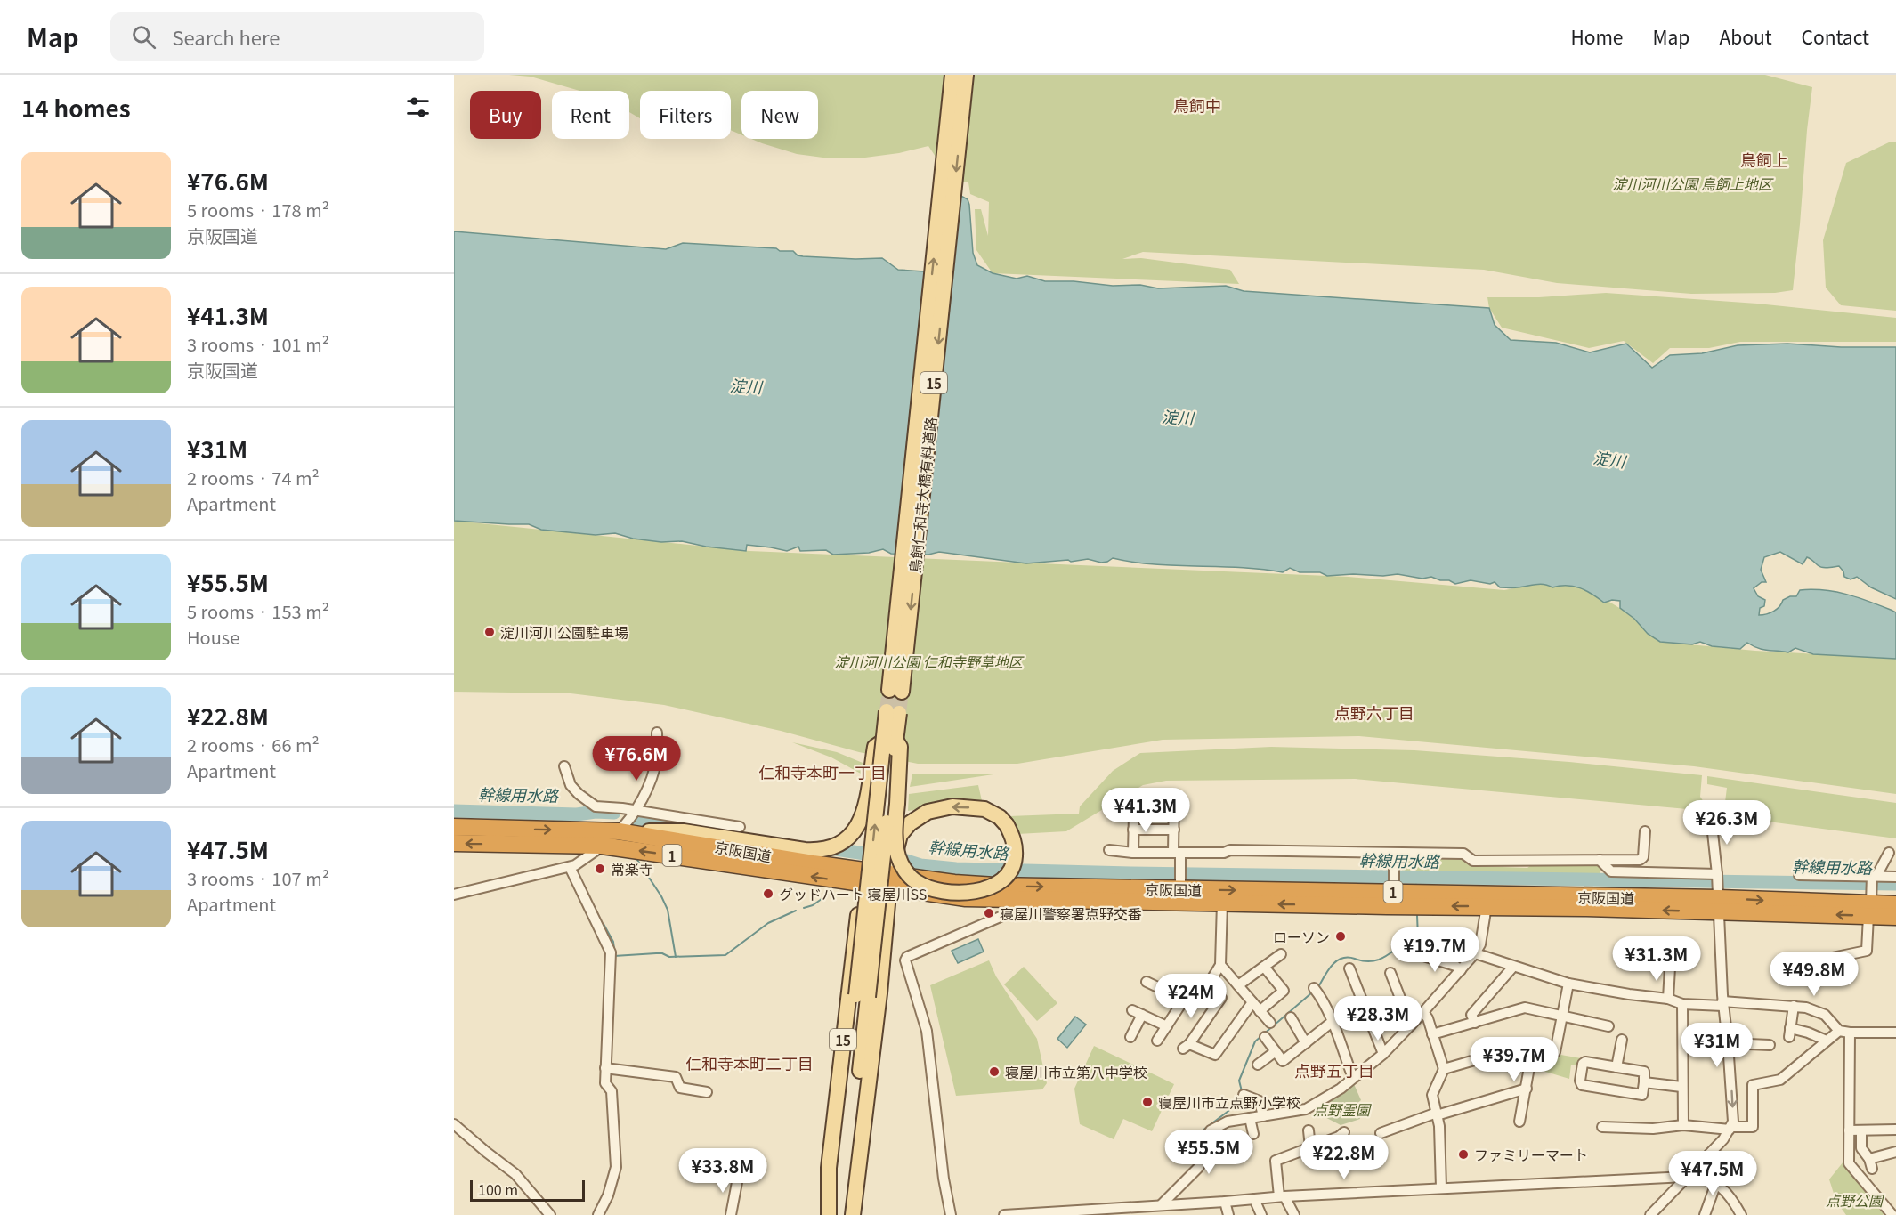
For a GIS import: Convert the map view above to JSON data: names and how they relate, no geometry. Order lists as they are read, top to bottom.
{
  "streets": {
    "highway": ["京阪国道", "1"],
    "main road": ["15", "鳥飼仁和寺大橋有料道路"]
  },
  "crossings": [
    ["15", "京阪国道"]
  ],
  "districts": [
    "鳥飼中",
    "鳥飼上",
    "点野六丁目",
    "仁和寺本町一丁目",
    "仁和寺本町二丁目",
    "点野五丁目"
  ],
  "water": ["淀川", "幹線用水路"],
  "parks": [
    "淀川河川公園 鳥飼上地区",
    "淀川河川公園 仁和寺野草地区",
    "点野霊園",
    "点野公園"
  ],
  "places": [
    "淀川河川公園駐車場",
    "常楽寺",
    "グッドハート 寝屋川SS",
    "寝屋川警察署点野交番",
    "ローソン",
    "寝屋川市立第八中学校",
    "寝屋川市立点野小学校",
    "ファミリーマート"
  ],
  "scale_bar": "100 m",
  "page": {
    "header": "Map",
    "search": "Search here",
    "nav": [
      "Home",
      "Map",
      "About",
      "Contact"
    ],
    "heading": "14 homes",
    "chip": [
      "Buy",
      "Rent",
      "Filters",
      "New"
    ],
    "list": [
      {
        "name": "¥76.6M",
        "note": "5 rooms · 178 m² · 京阪国道"
      },
      {
        "name": "¥41.3M",
        "note": "3 rooms · 101 m² · 京阪国道"
      },
      {
        "name": "¥31M",
        "note": "2 rooms · 74 m² · Apartment"
      },
      {
        "name": "¥55.5M",
        "note": "5 rooms · 153 m² · House"
      },
      {
        "name": "¥22.8M",
        "note": "2 rooms · 66 m² · Apartment"
      },
      {
        "name": "¥47.5M",
        "note": "3 rooms · 107 m² · Apartment"
      }
    ],
    "price": [
      "¥76.6M",
      "¥41.3M",
      "¥26.3M",
      "¥19.7M",
      "¥31.3M",
      "¥49.8M",
      "¥24M",
      "¥28.3M",
      "¥31M",
      "¥39.7M",
      "¥55.5M",
      "¥22.8M",
      "¥33.8M",
      "¥47.5M"
    ],
    "scale": "100 m"
  }
}
